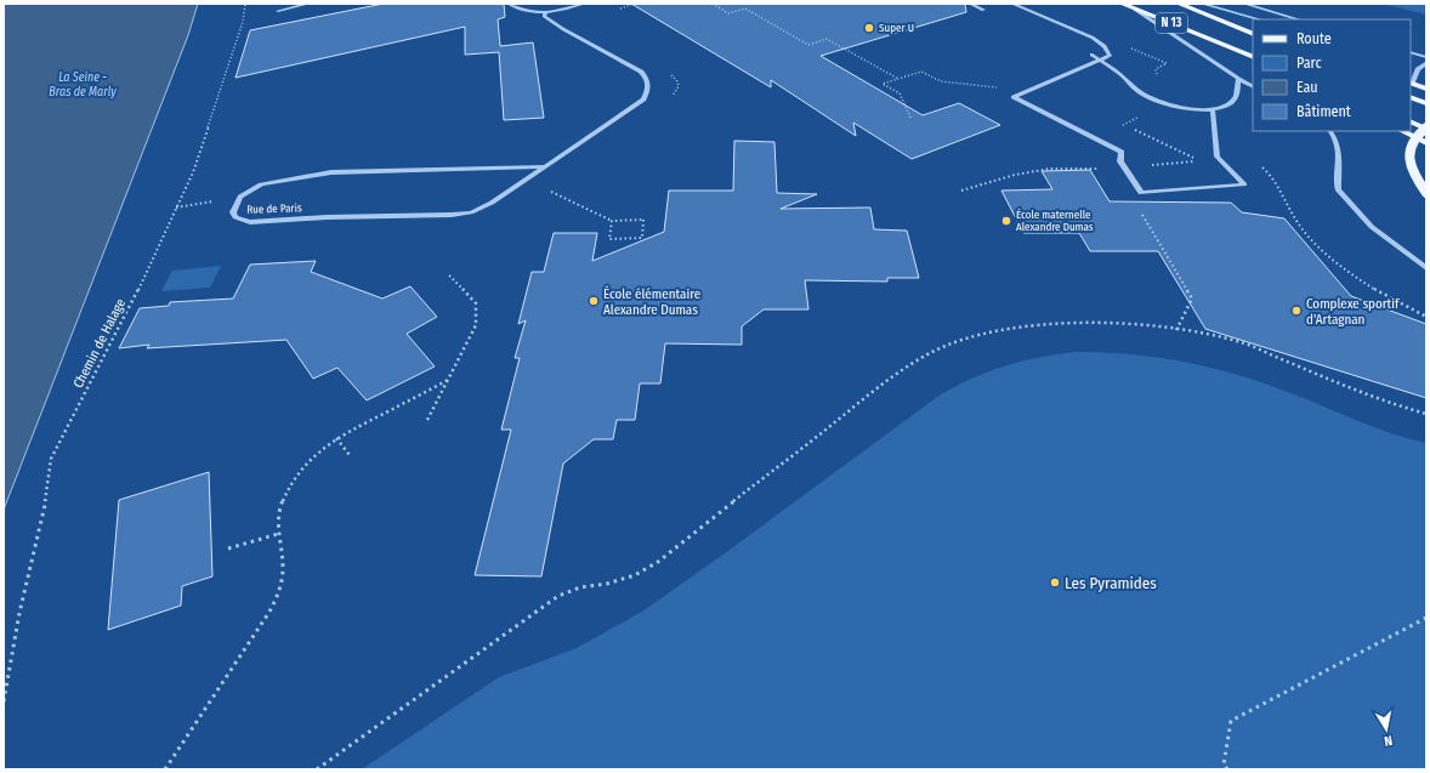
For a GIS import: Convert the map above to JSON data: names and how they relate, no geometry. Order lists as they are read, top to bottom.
{
  "streets": {
    "main road": ["N 13"],
    "street": ["Rue de Paris"],
    "path": ["Chemin de Halage"]
  },
  "water": ["La Seine - Bras de Marly"],
  "places": [
    "Super U",
    "École maternelle Alexandre Dumas",
    "École élémentaire Alexandre Dumas",
    "Complexe sportif d'Artagnan",
    "Les Pyramides"
  ],
  "legend": [
    "Route",
    "Parc",
    "Eau",
    "Bâtiment"
  ],
  "north": "bottom"
}
